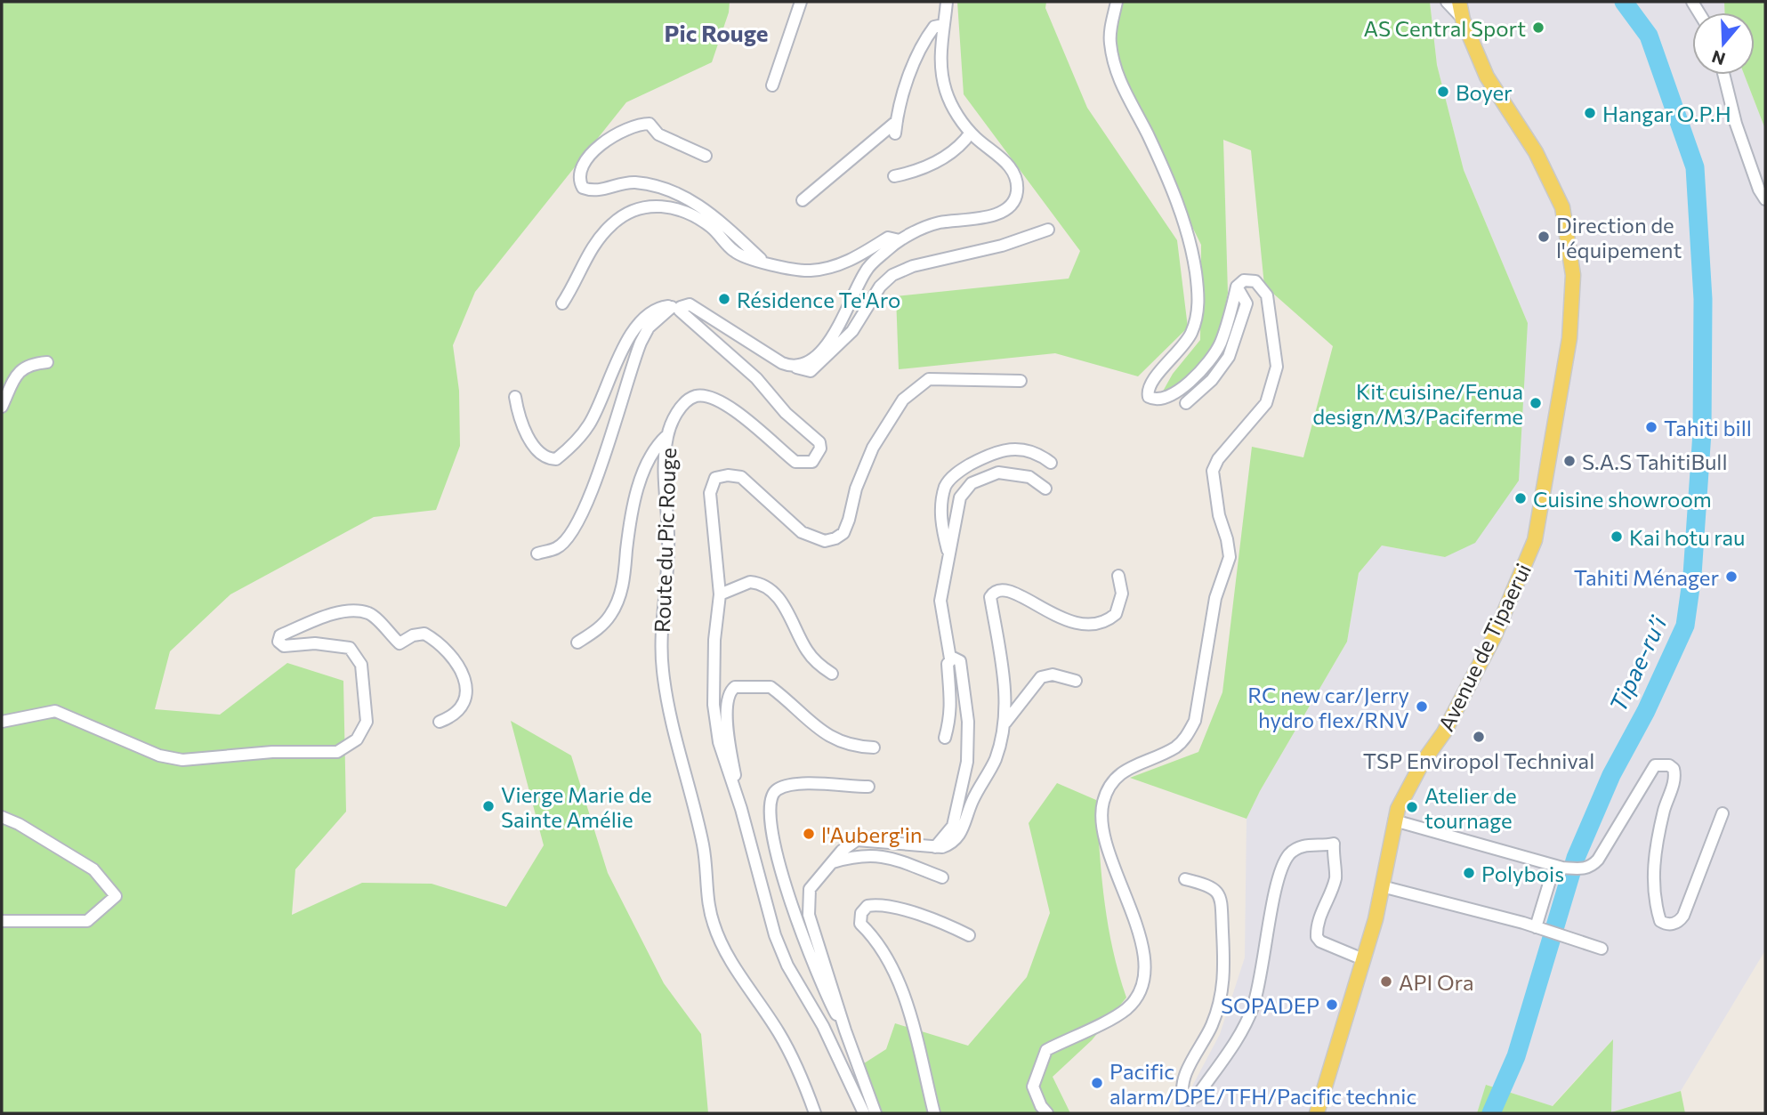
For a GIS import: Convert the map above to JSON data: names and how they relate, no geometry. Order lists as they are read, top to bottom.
{
  "streets": {
    "main road": ["Avenue de Tipaerui"],
    "street": ["Route du Pic Rouge"]
  },
  "districts": ["Pic Rouge"],
  "water": ["Tipae-ru’i"],
  "places": [
    "AS Central Sport",
    "Boyer",
    "Hangar O.P.H",
    "Direction de l'équipement",
    "Résidence Te'Aro",
    "Kit cuisine/Fenua design/M3/Paciferme",
    "Tahiti bill",
    "S.A.S TahitiBull",
    "Cuisine showroom",
    "Kai hotu rau",
    "Tahiti Ménager",
    "RC new car/Jerry hydro flex/RNV",
    "TSP Enviropol Technival",
    "Vierge Marie de Sainte Amélie",
    "Atelier de tournage",
    "l'Auberg'in",
    "Polybois",
    "API Ora",
    "SOPADEP",
    "Pacific alarm/DPE/TFH/Pacific technic"
  ],
  "north": "bottom"
}
